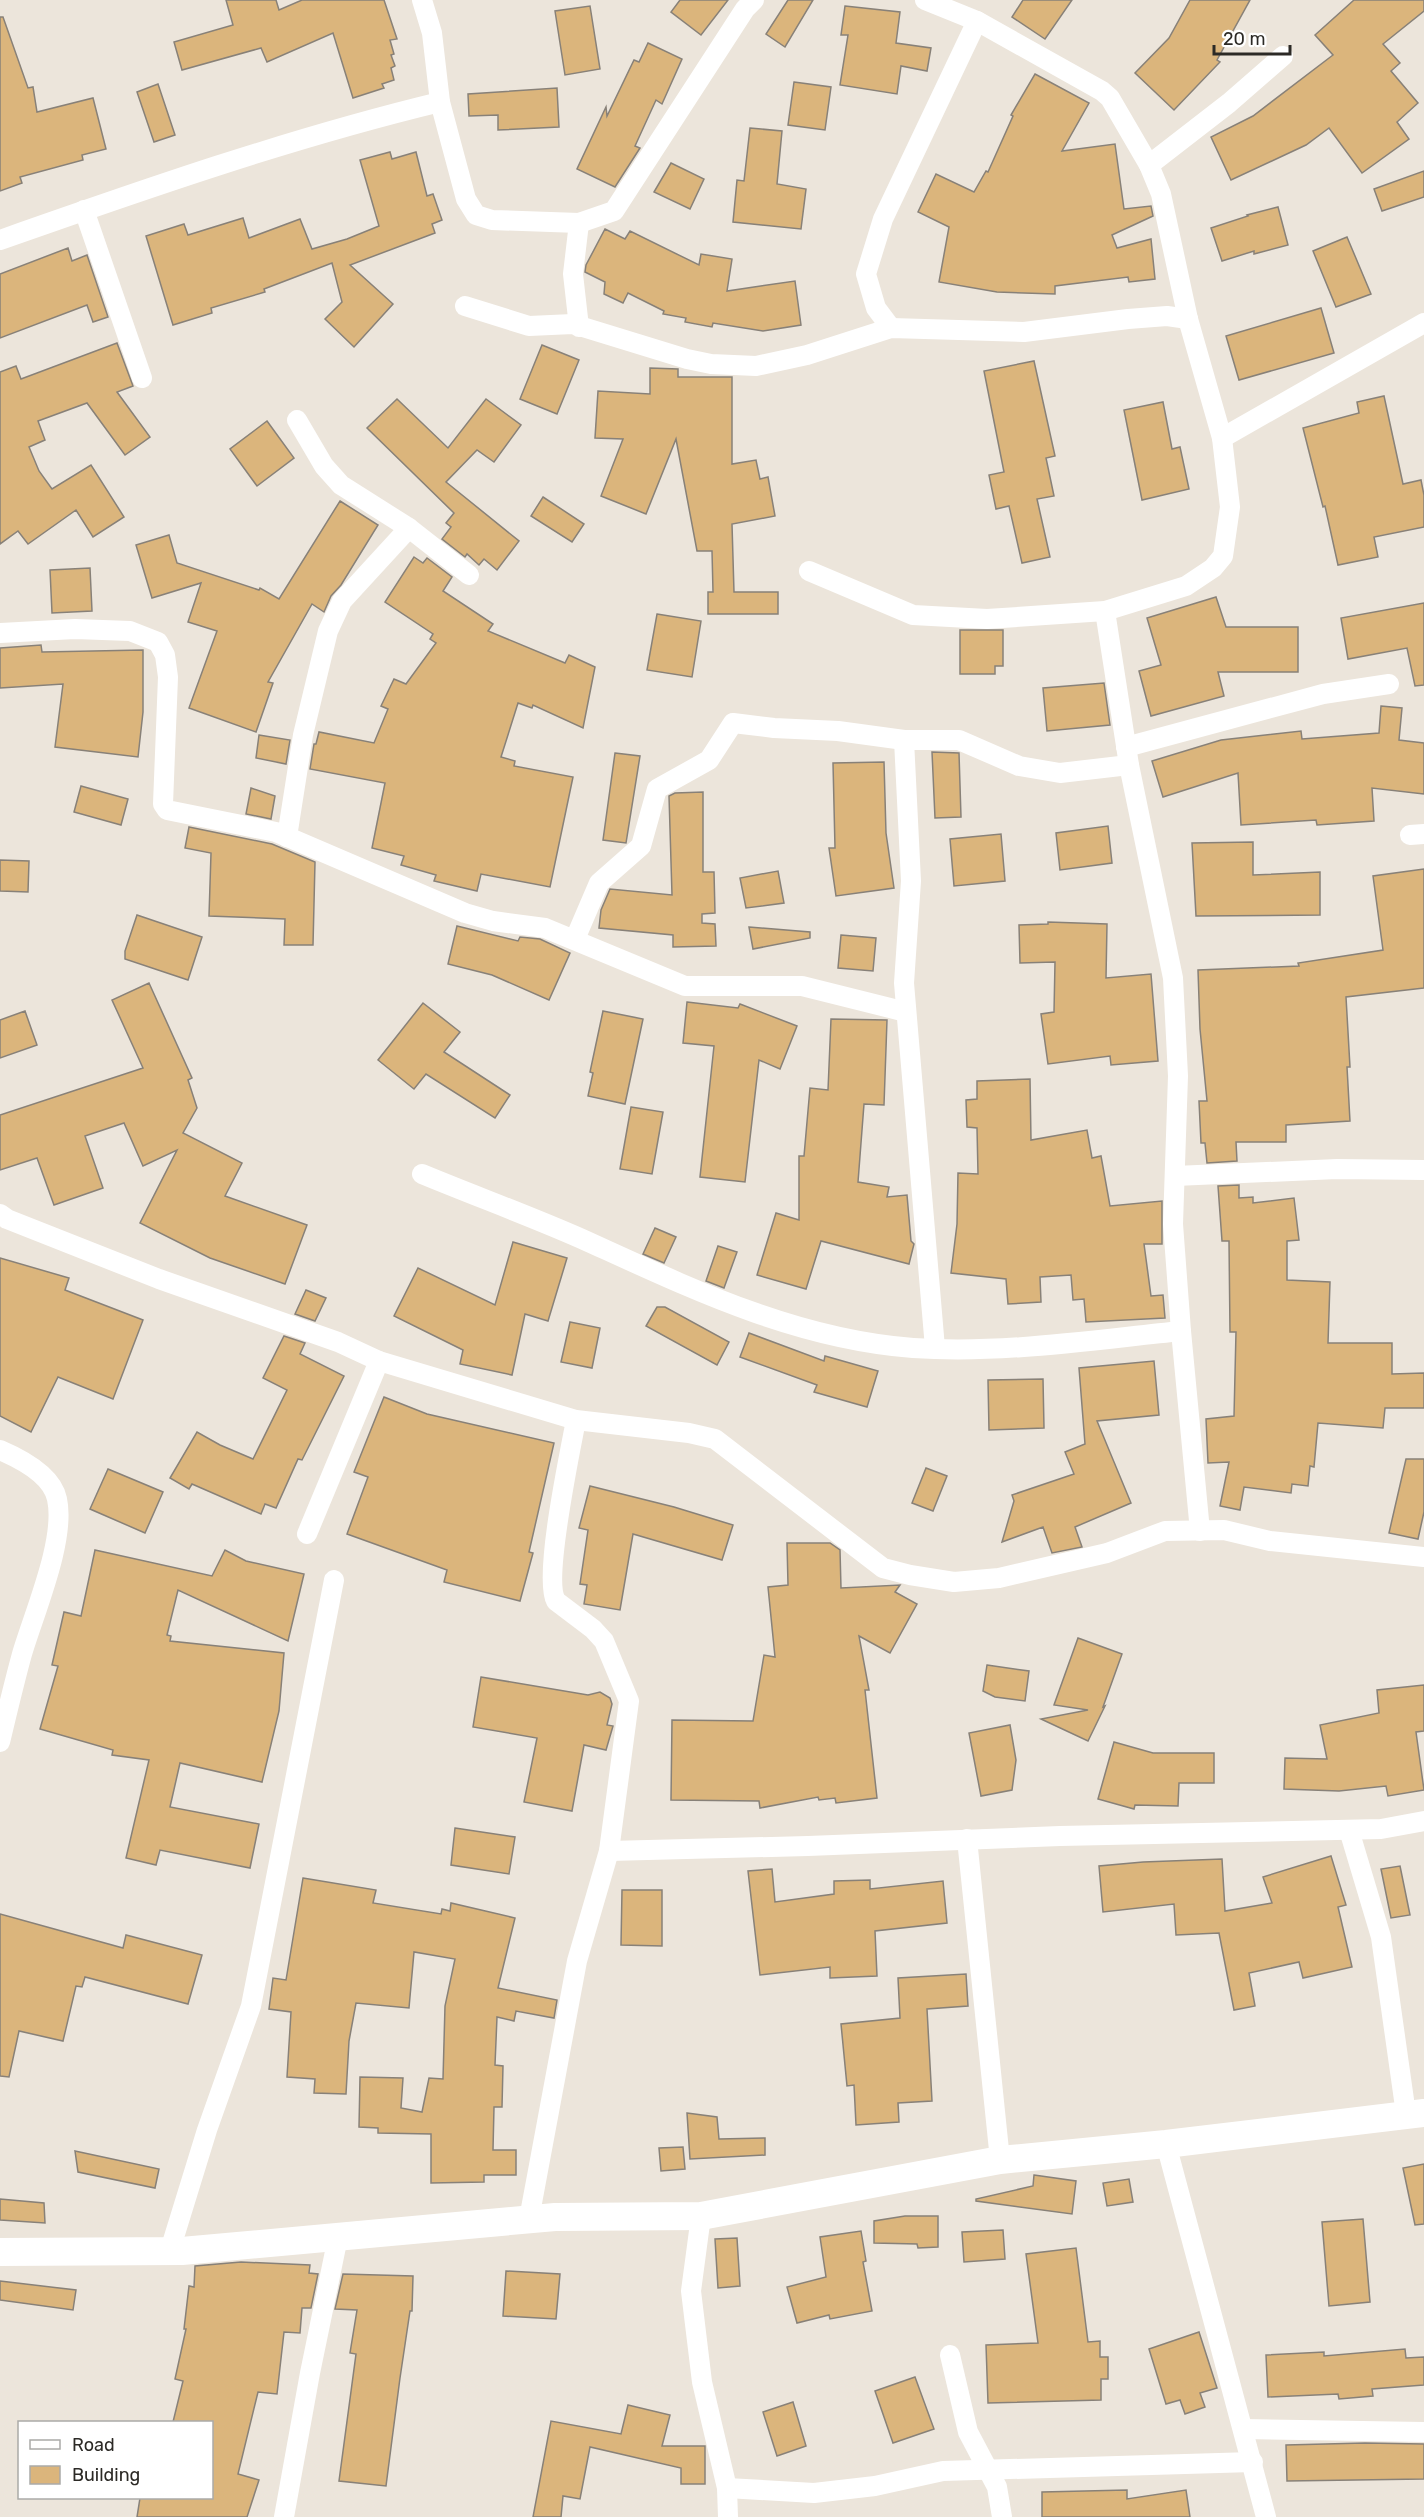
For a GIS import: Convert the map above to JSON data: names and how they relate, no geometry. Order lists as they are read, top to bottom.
{
  "legend": ["Road", "Building"],
  "scale_bar": "20 m"
}
